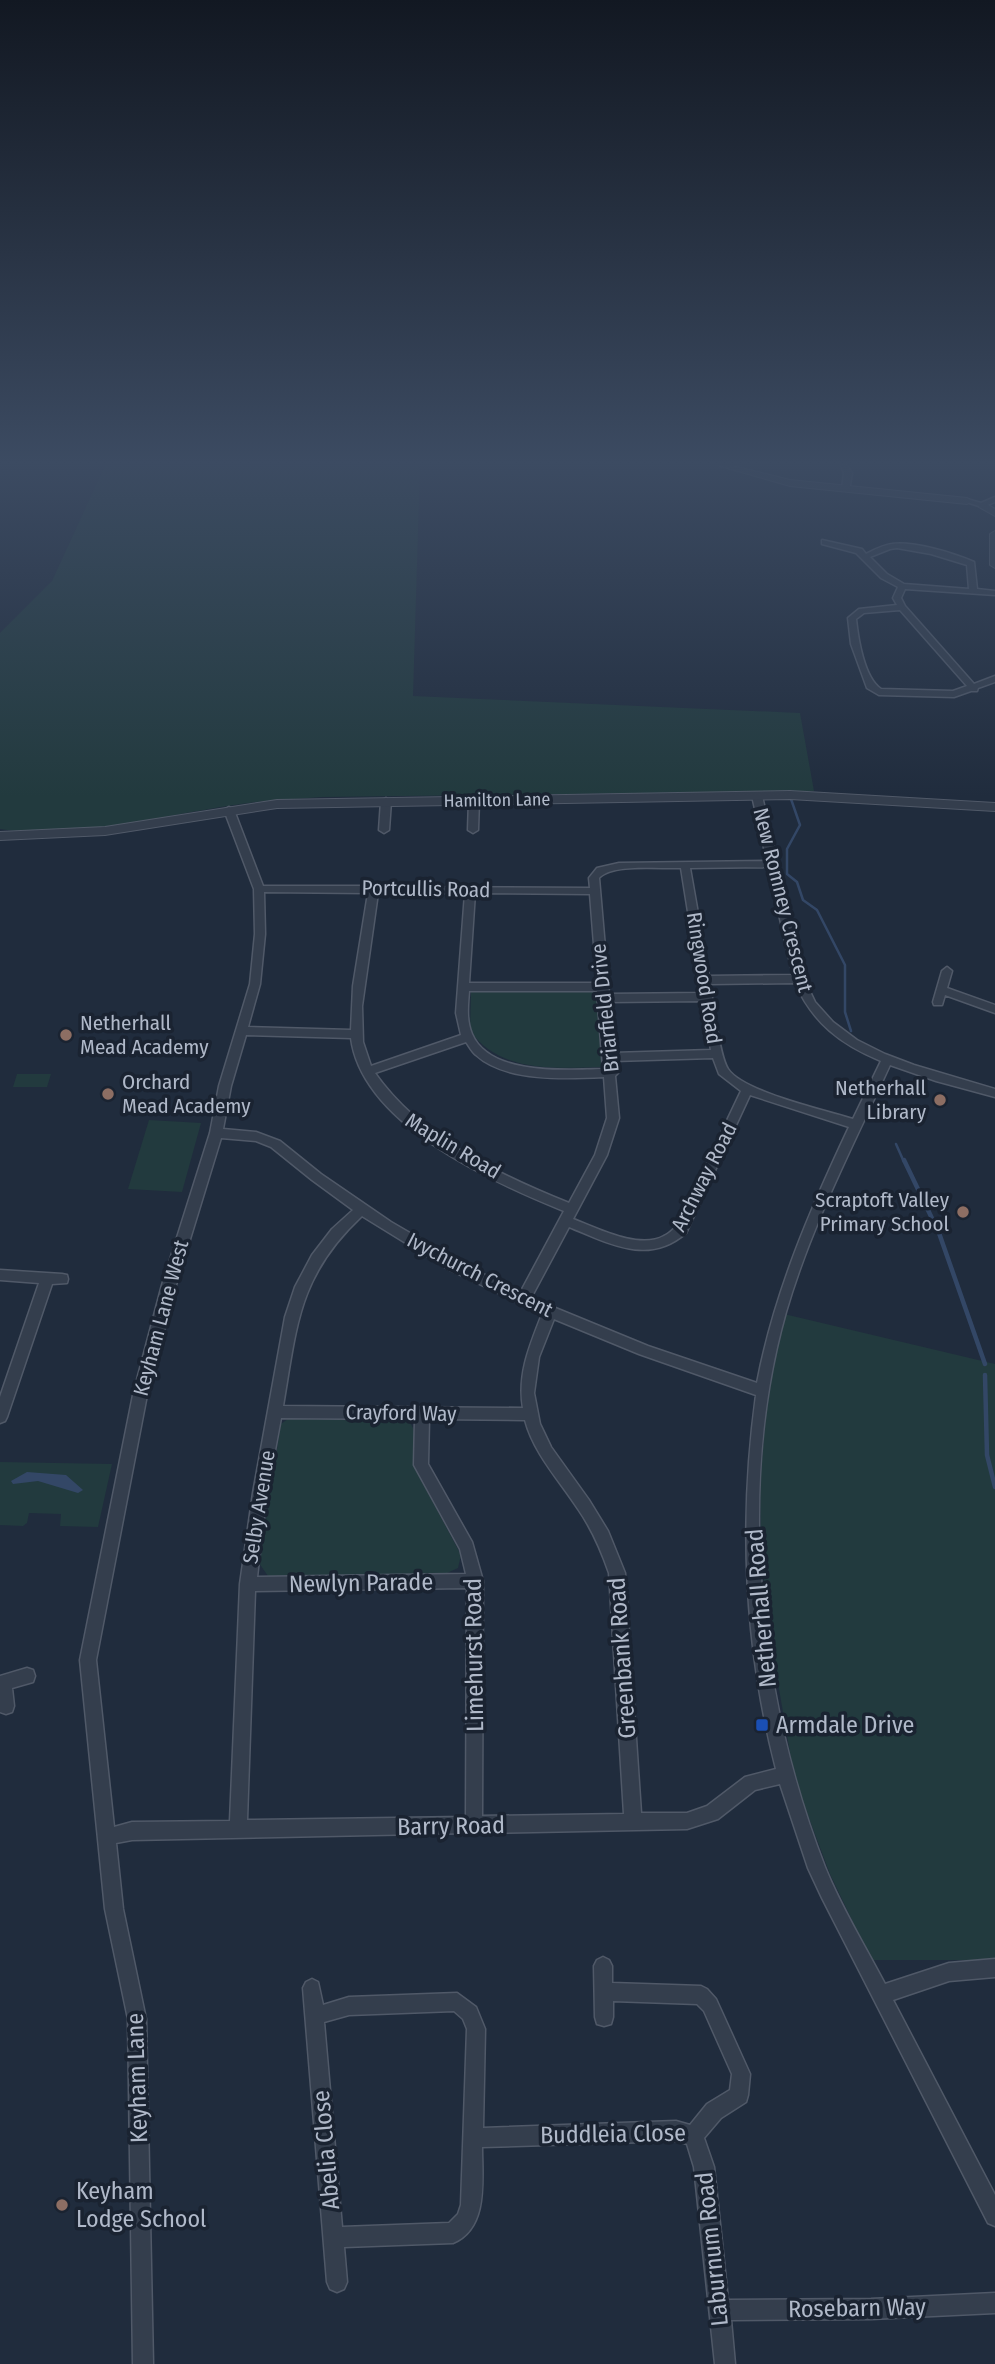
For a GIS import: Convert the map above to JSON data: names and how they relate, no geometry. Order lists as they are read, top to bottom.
{
  "streets": {
    "street": [
      "Hamilton Lane",
      "Portcullis Road",
      "New Romney Crescent",
      "Ringwood Road",
      "Briarfield Drive",
      "Maplin Road",
      "Archway Road",
      "Ivychurch Crescent",
      "Keyham Lane West",
      "Crayford Way",
      "Selby Avenue",
      "Newlyn Parade",
      "Netherhall Road",
      "Limehurst Road",
      "Greenbank Road",
      "Barry Road",
      "Keyham Lane",
      "Buddleia Close",
      "Abelia Close",
      "Laburnum Road",
      "Rosebarn Way"
    ]
  },
  "crossings": [
    ["Hamilton Lane", "New Romney Crescent"],
    ["Hamilton Lane", "Keyham Lane West"],
    ["Portcullis Road", "Briarfield Drive"],
    ["Portcullis Road", "Maplin Road"],
    ["Portcullis Road", "Keyham Lane West"],
    ["New Romney Crescent", "Netherhall Road"],
    ["Ringwood Road", "Archway Road"],
    ["Ringwood Road", "Netherhall Road"],
    ["Briarfield Drive", "Maplin Road"],
    ["Briarfield Drive", "Archway Road"],
    ["Briarfield Drive", "Ivychurch Crescent"],
    ["Maplin Road", "Archway Road"],
    ["Ivychurch Crescent", "Keyham Lane West"],
    ["Ivychurch Crescent", "Selby Avenue"],
    ["Ivychurch Crescent", "Netherhall Road"],
    ["Ivychurch Crescent", "Greenbank Road"],
    ["Keyham Lane West", "Barry Road"],
    ["Keyham Lane West", "Keyham Lane"],
    ["Crayford Way", "Selby Avenue"],
    ["Crayford Way", "Limehurst Road"],
    ["Crayford Way", "Greenbank Road"],
    ["Selby Avenue", "Newlyn Parade"],
    ["Selby Avenue", "Barry Road"],
    ["Newlyn Parade", "Limehurst Road"],
    ["Netherhall Road", "Barry Road"],
    ["Limehurst Road", "Barry Road"],
    ["Greenbank Road", "Barry Road"],
    ["Barry Road", "Keyham Lane"],
    ["Buddleia Close", "Abelia Close"],
    ["Buddleia Close", "Laburnum Road"],
    ["Laburnum Road", "Rosebarn Way"]
  ],
  "places": {
    "other": [
      "Netherhall Mead Academy",
      "Orchard Mead Academy",
      "Netherhall Library",
      "Scraptoft Valley Primary School",
      "Keyham Lodge School"
    ],
    "transit": ["Armdale Drive"]
  }
}
